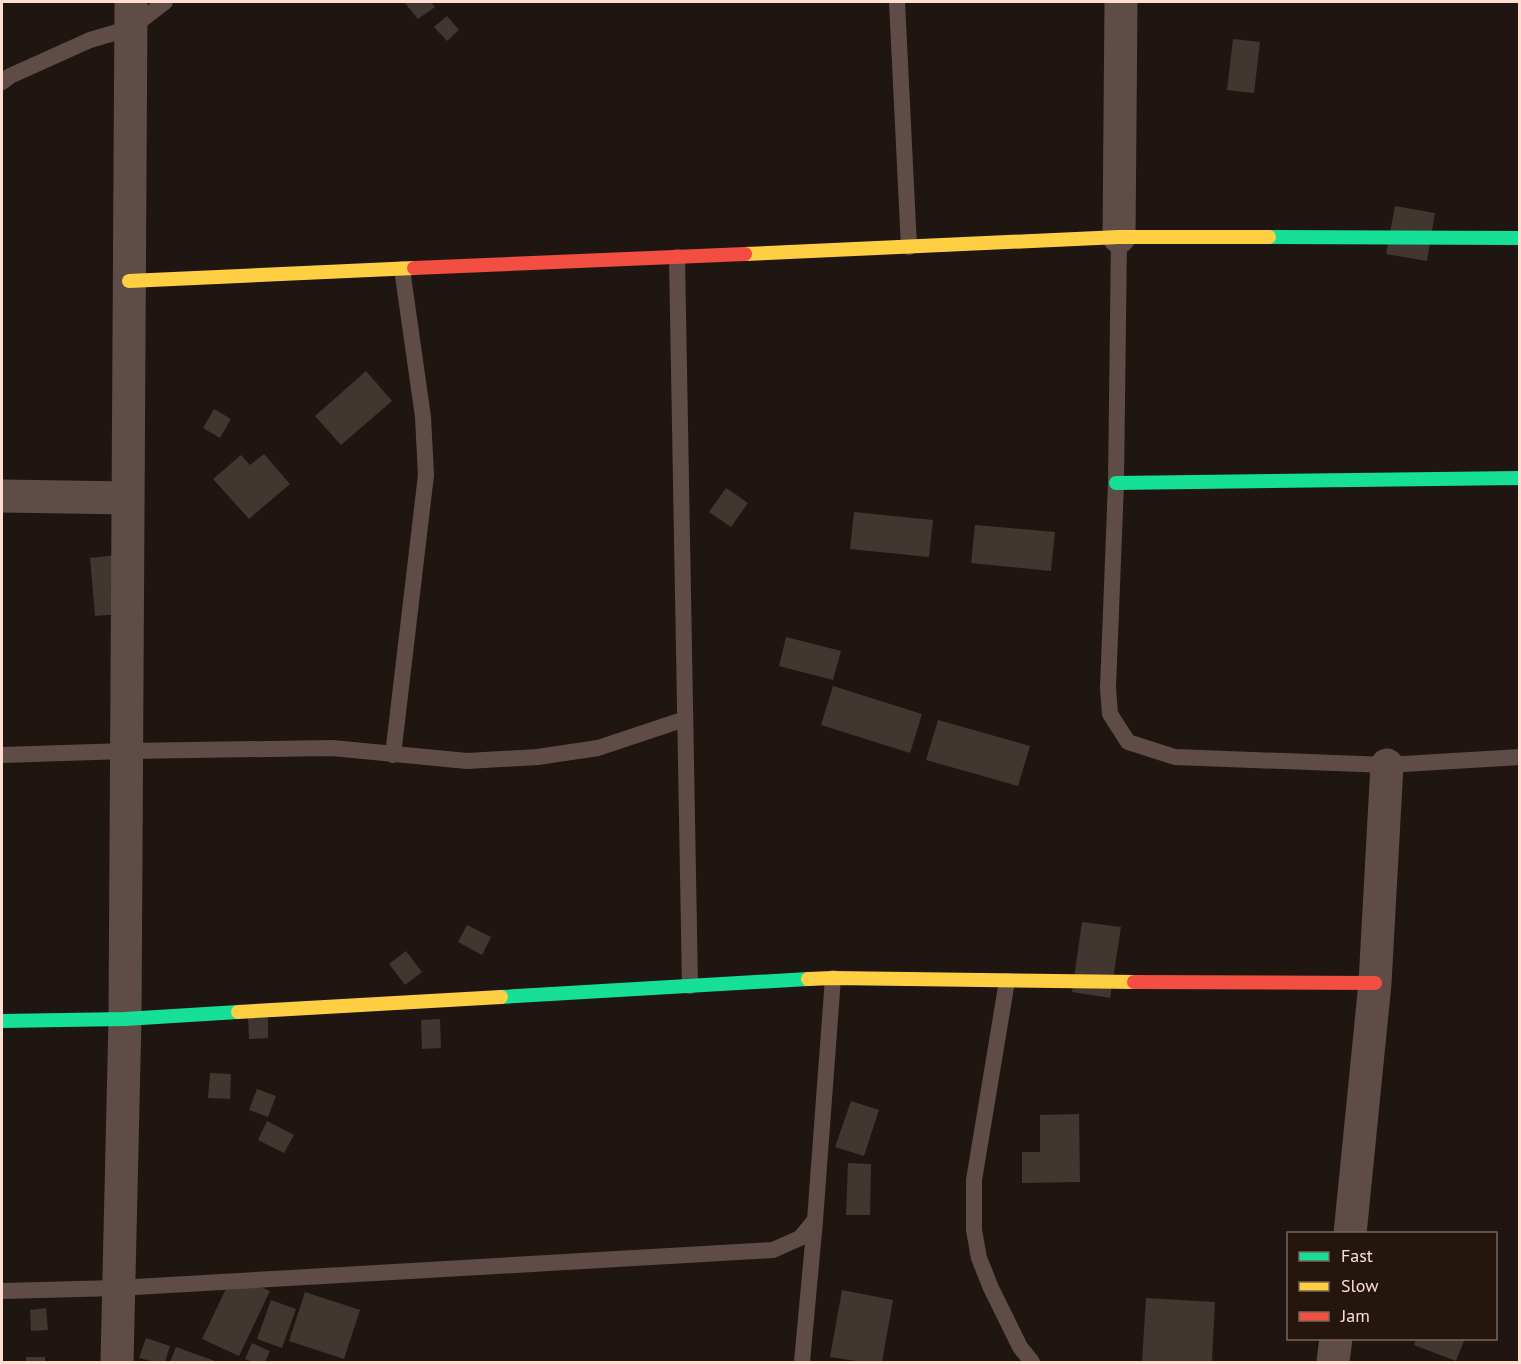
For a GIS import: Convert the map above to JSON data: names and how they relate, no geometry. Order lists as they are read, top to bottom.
{
  "legend": ["Fast", "Slow", "Jam"]
}
